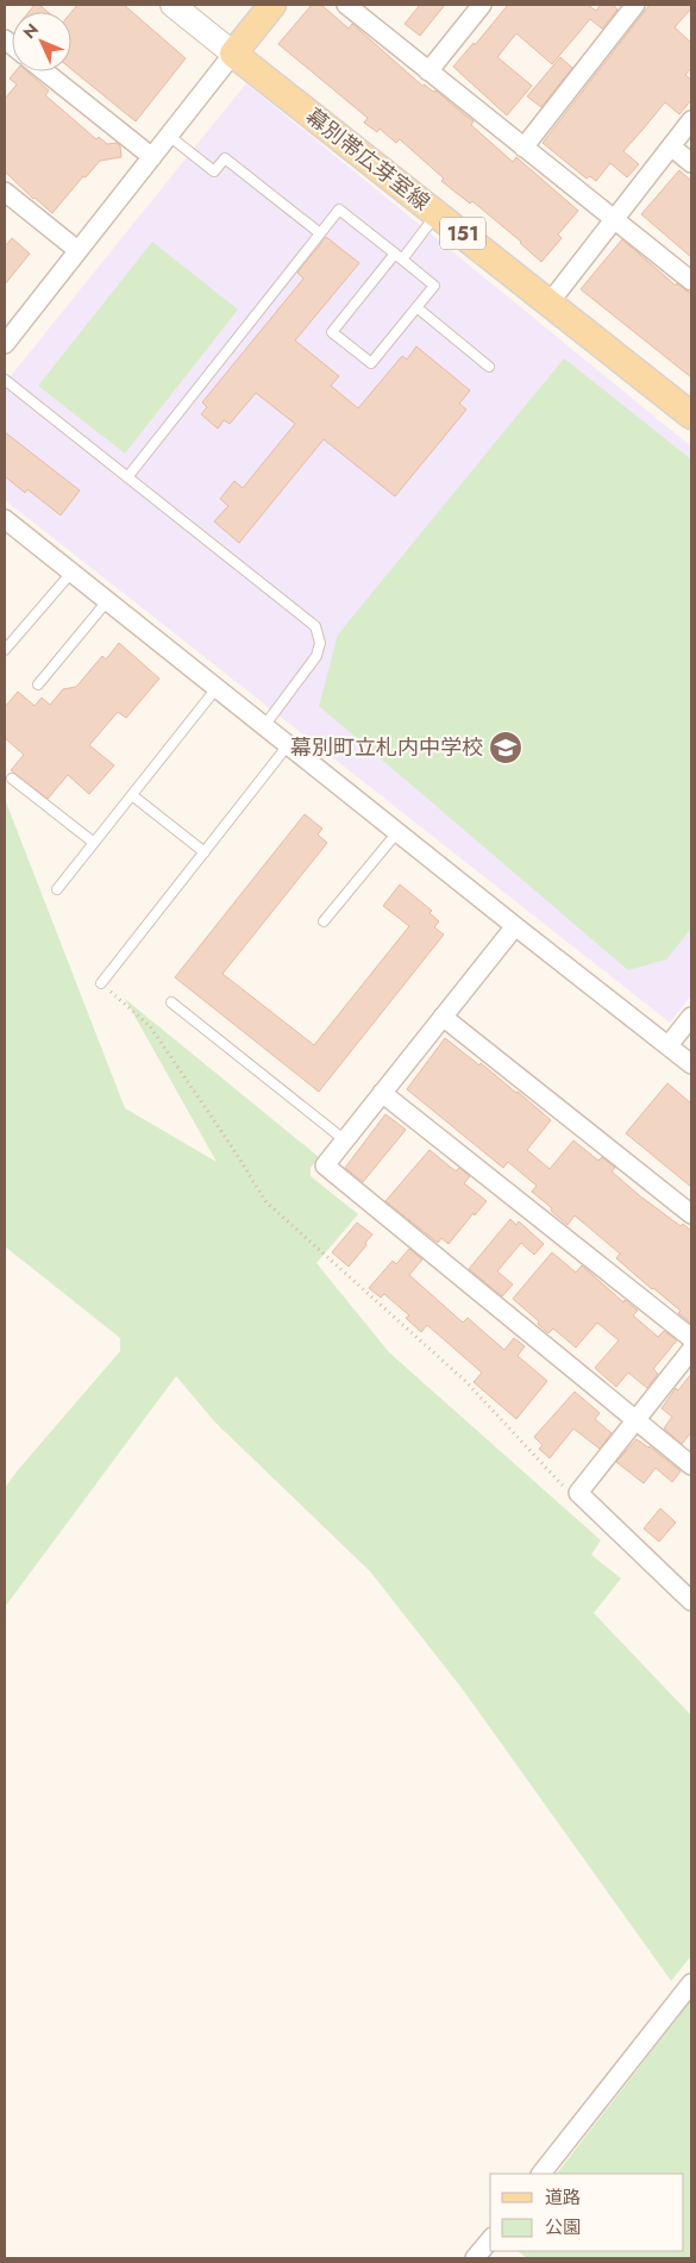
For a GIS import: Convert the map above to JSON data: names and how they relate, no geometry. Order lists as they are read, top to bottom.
{
  "streets": {
    "main road": ["幕別帯広芽室線", "151"]
  },
  "places": {
    "school or university": ["幕別町立札内中学校"]
  },
  "legend": ["道路", "公園"],
  "north": "top left"
}
